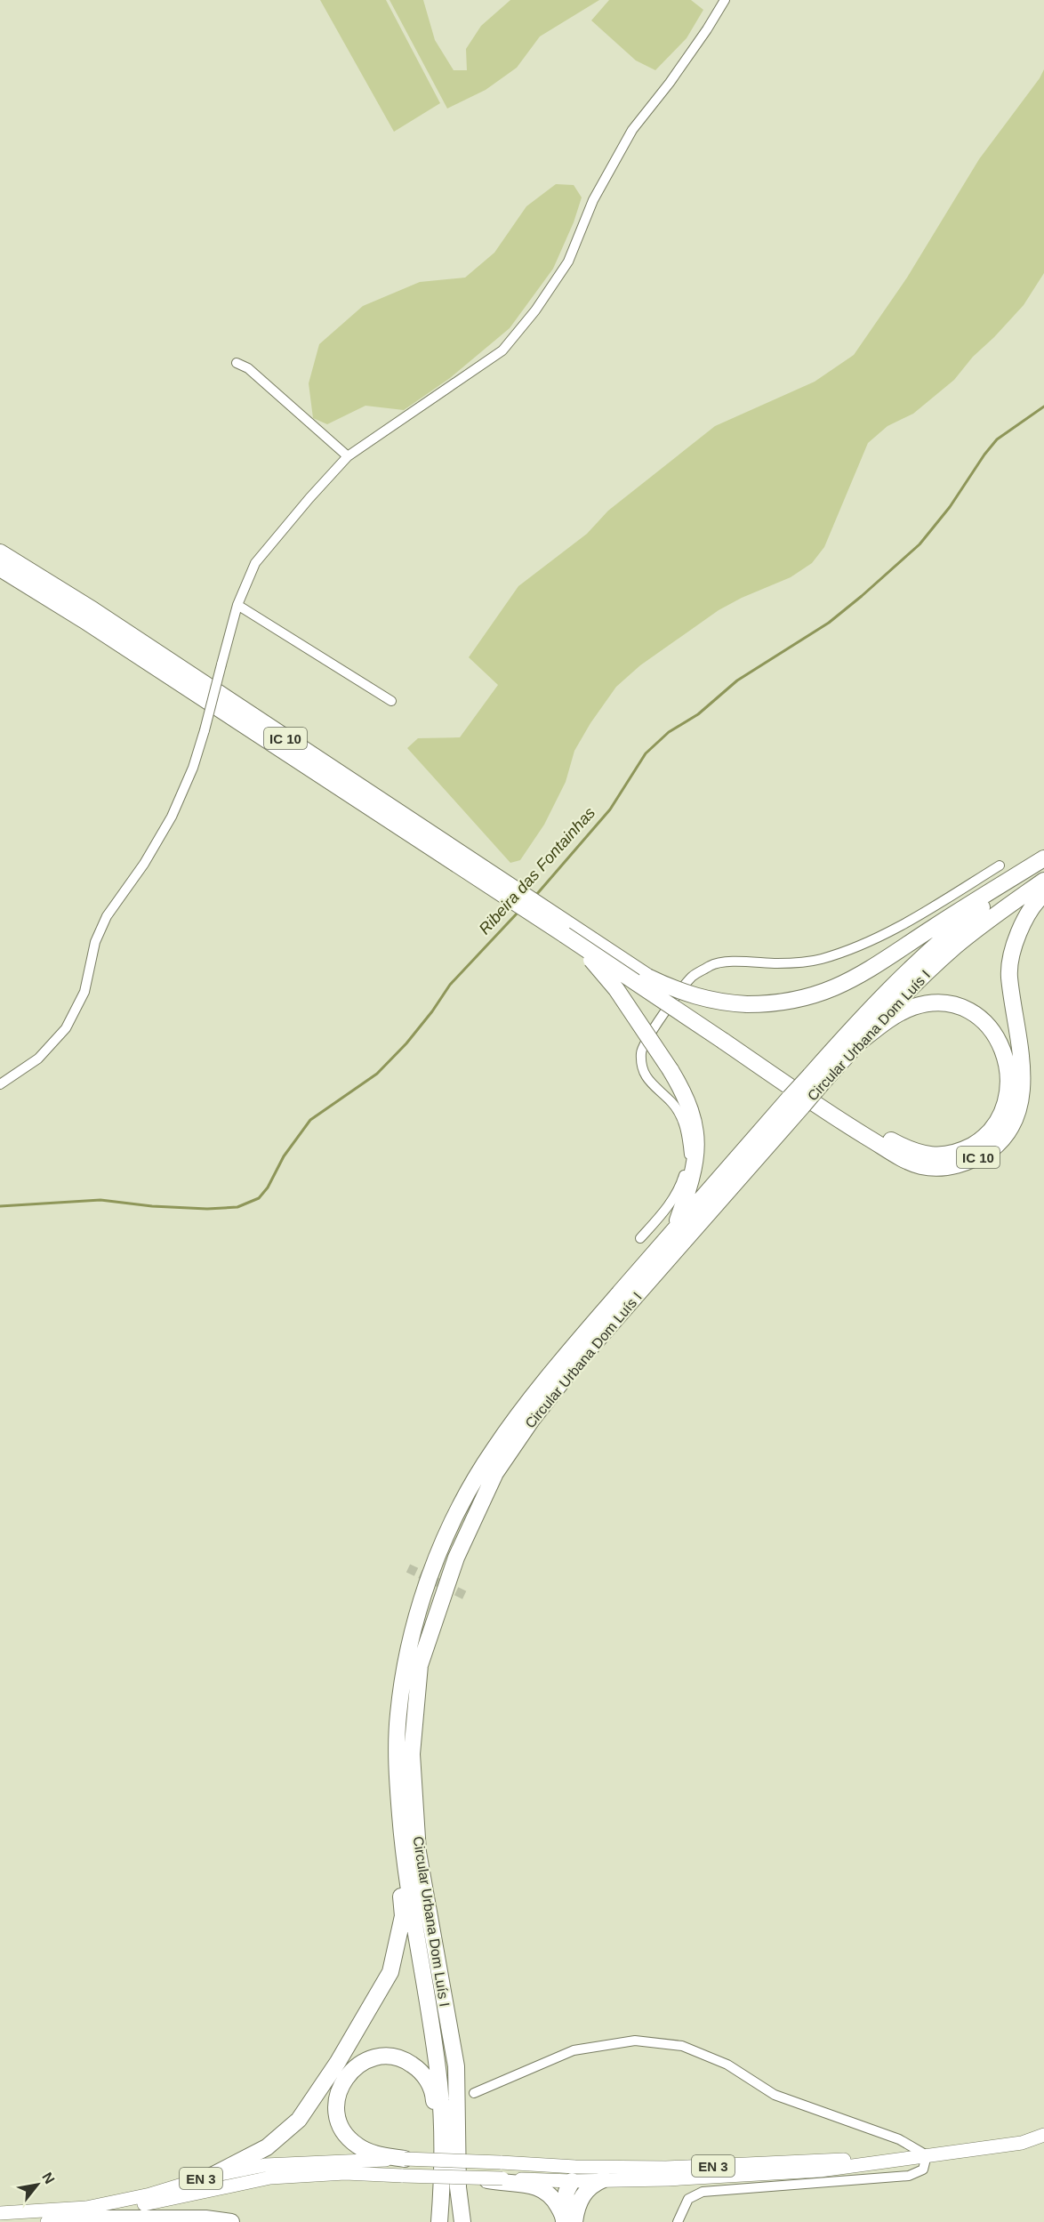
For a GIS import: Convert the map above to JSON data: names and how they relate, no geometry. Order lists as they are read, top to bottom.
{
  "streets": {
    "highway": ["IC 10", "Circular Urbana Dom Luís I"],
    "main road": ["EN 3"]
  },
  "crossings": [
    ["IC 10", "Circular Urbana Dom Luís I"]
  ],
  "water": ["Ribeira das Fontainhas"],
  "north": "top right"
}
